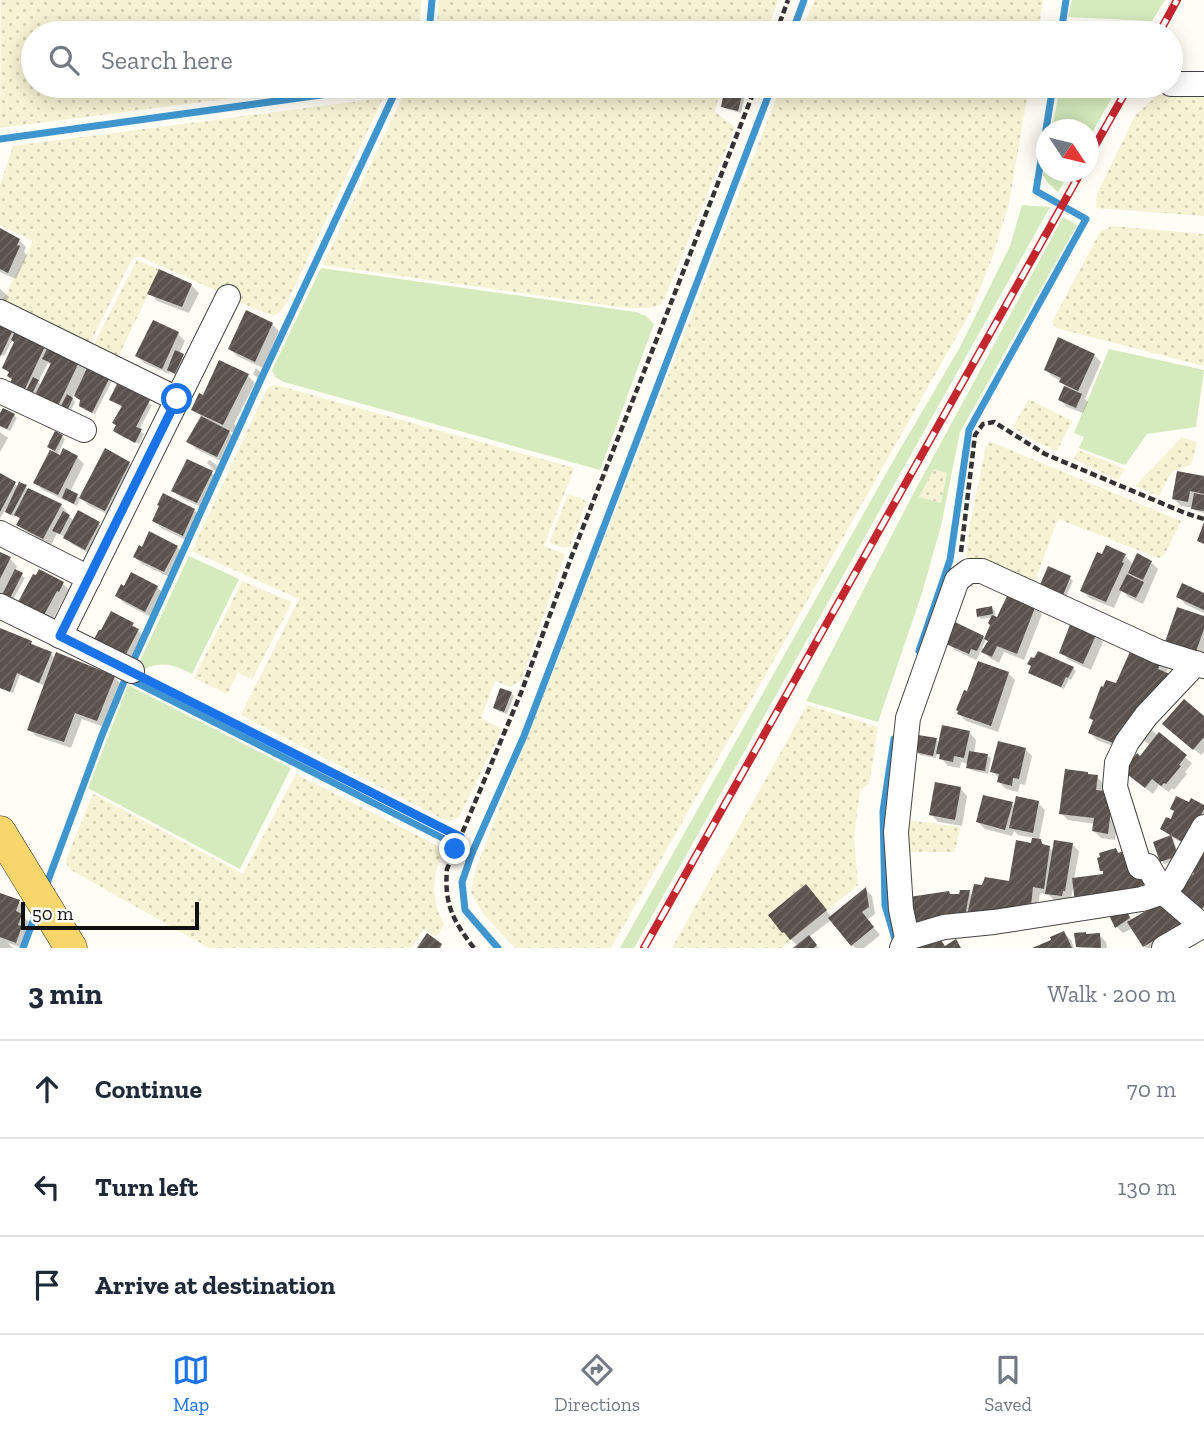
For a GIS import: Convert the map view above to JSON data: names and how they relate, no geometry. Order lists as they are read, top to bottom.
{
  "scale_bar": "50 m",
  "north": "bottom right",
  "page": {
    "search": "Search here",
    "scale": "50 m",
    "heading": ["3 min", "Walk · 200 m"],
    "list": [
      ["Continue", "70 m"],
      ["Turn left", "130 m"],
      "Arrive at destination"
    ],
    "nav": ["Map", "Directions", "Saved"]
  }
}
